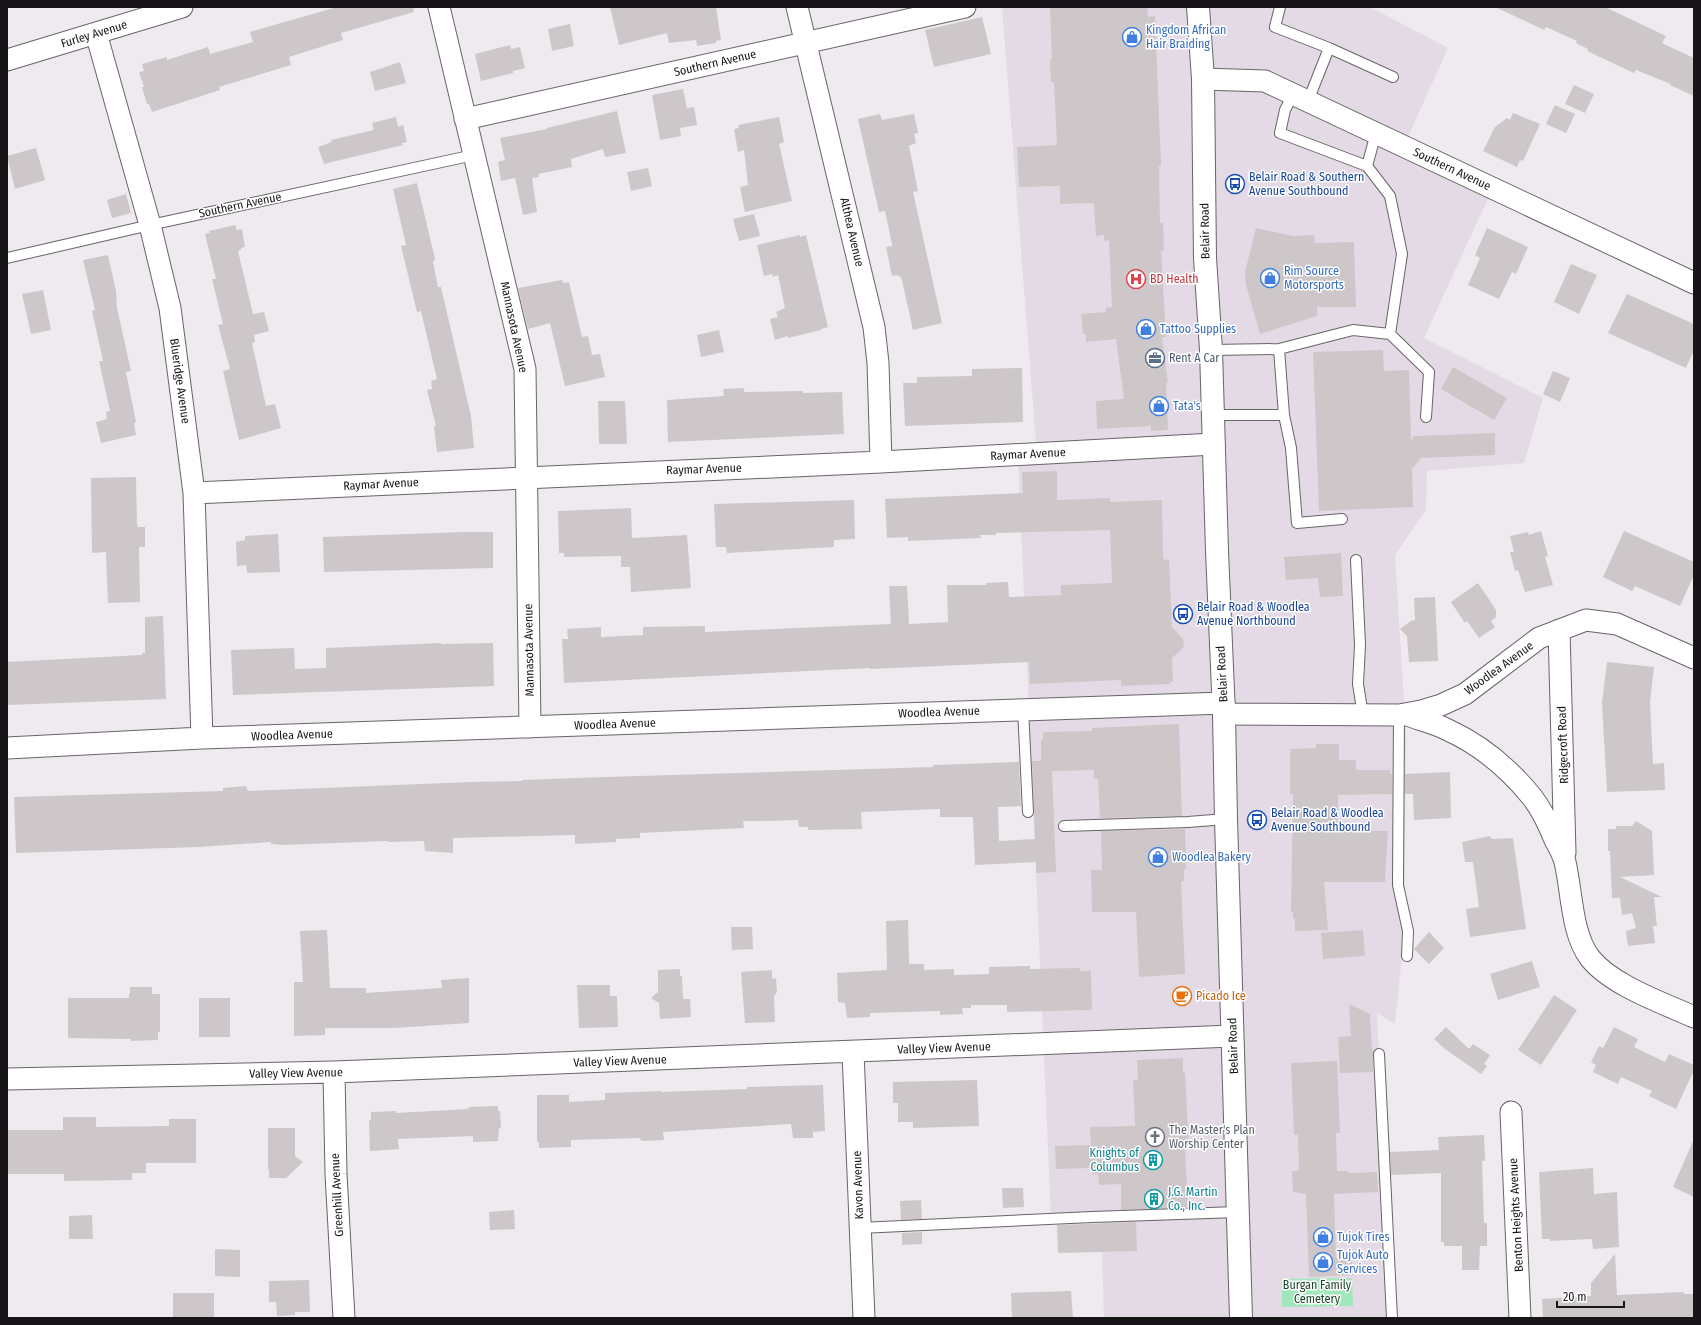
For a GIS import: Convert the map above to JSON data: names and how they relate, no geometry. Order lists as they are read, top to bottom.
{
  "streets": {
    "main road": ["Belair Road"],
    "street": [
      "Furley Avenue",
      "Southern Avenue",
      "Althea Avenue",
      "Mannasota Avenue",
      "Blueridge Avenue",
      "Raymar Avenue",
      "Woodlea Avenue",
      "Ridgecroft Road",
      "Valley View Avenue",
      "Kavon Avenue",
      "Greenhill Avenue",
      "Benton Heights Avenue"
    ]
  },
  "crossings": [
    ["Furley Avenue", "Blueridge Avenue"],
    ["Southern Avenue", "Belair Road"],
    ["Southern Avenue", "Althea Avenue"],
    ["Southern Avenue", "Mannasota Avenue"],
    ["Southern Avenue", "Blueridge Avenue"],
    ["Belair Road", "Raymar Avenue"],
    ["Belair Road", "Woodlea Avenue"],
    ["Belair Road", "Valley View Avenue"],
    ["Althea Avenue", "Raymar Avenue"],
    ["Mannasota Avenue", "Raymar Avenue"],
    ["Mannasota Avenue", "Woodlea Avenue"],
    ["Blueridge Avenue", "Raymar Avenue"],
    ["Blueridge Avenue", "Woodlea Avenue"],
    ["Woodlea Avenue", "Ridgecroft Road"],
    ["Valley View Avenue", "Kavon Avenue"],
    ["Valley View Avenue", "Greenhill Avenue"]
  ],
  "parks": ["Burgan Family Cemetery"],
  "places": {
    "shop": [
      "Kingdom African Hair Braiding",
      "Rim Source Motorsports",
      "Tattoo Supplies",
      "Tata's",
      "Woodlea Bakery",
      "Tujok Tires",
      "Tujok Auto Services"
    ],
    "bus stop": ["Belair Road & Southern Avenue Southbound", "Belair Road & Woodlea Avenue Northbound", "Belair Road & Woodlea Avenue Southbound"],
    "hospital": ["BD Health"],
    "office": ["Rent A Car"],
    "cafe": ["Picado Ice"],
    "church": ["The Master's Plan Worship Center"],
    "building": ["Knights of Columbus", "J.G. Martin Co., Inc."]
  },
  "scale_bar": "20 m"
}
